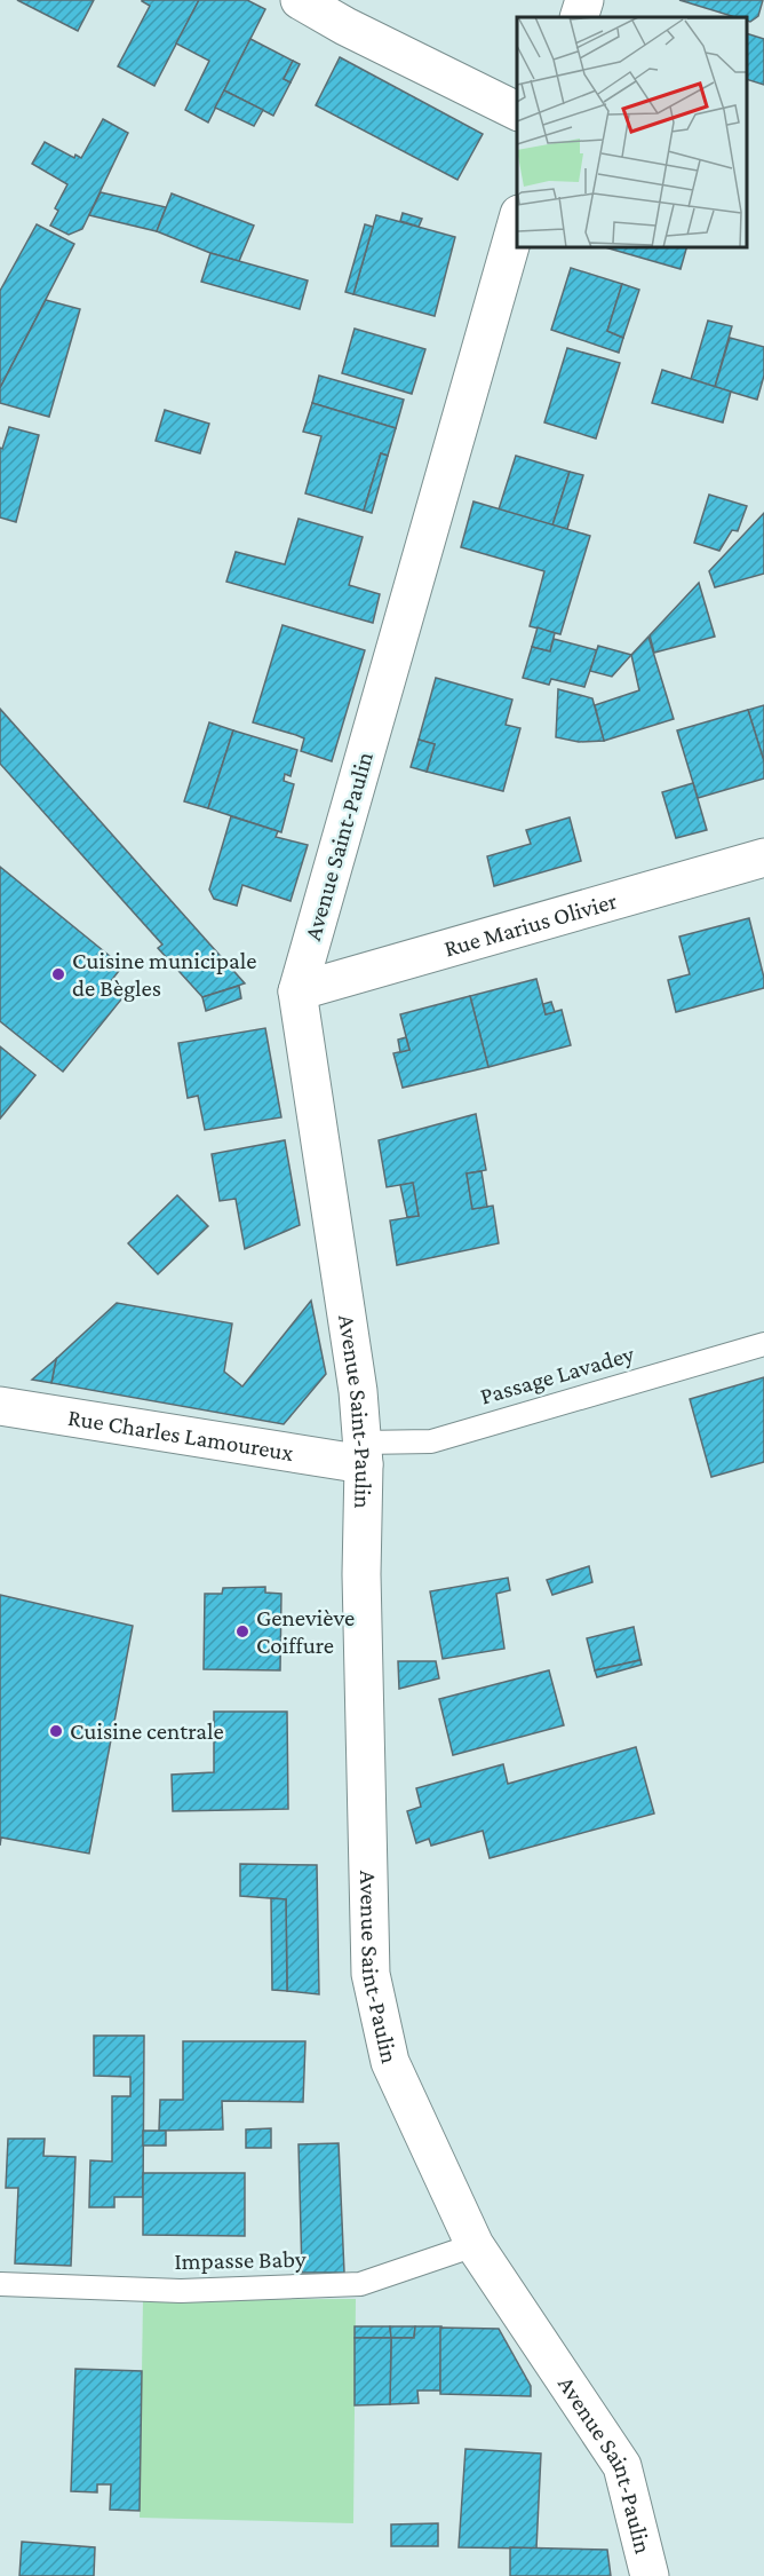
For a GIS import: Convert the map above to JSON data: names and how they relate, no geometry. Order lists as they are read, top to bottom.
{
  "streets": {
    "street": ["Avenue Saint-Paulin", "Rue Marius Olivier", "Rue Charles Lamoureux"],
    "lane": ["Passage Lavadey", "Impasse Baby"]
  },
  "crossings": [
    ["Avenue Saint-Paulin", "Rue Marius Olivier"],
    ["Avenue Saint-Paulin", "Passage Lavadey"],
    ["Avenue Saint-Paulin", "Rue Charles Lamoureux"],
    ["Avenue Saint-Paulin", "Impasse Baby"],
    ["Passage Lavadey", "Rue Charles Lamoureux"]
  ],
  "places": ["Cuisine municipale de Bègles", "Geneviève Coiffure", "Cuisine centrale"]
}
